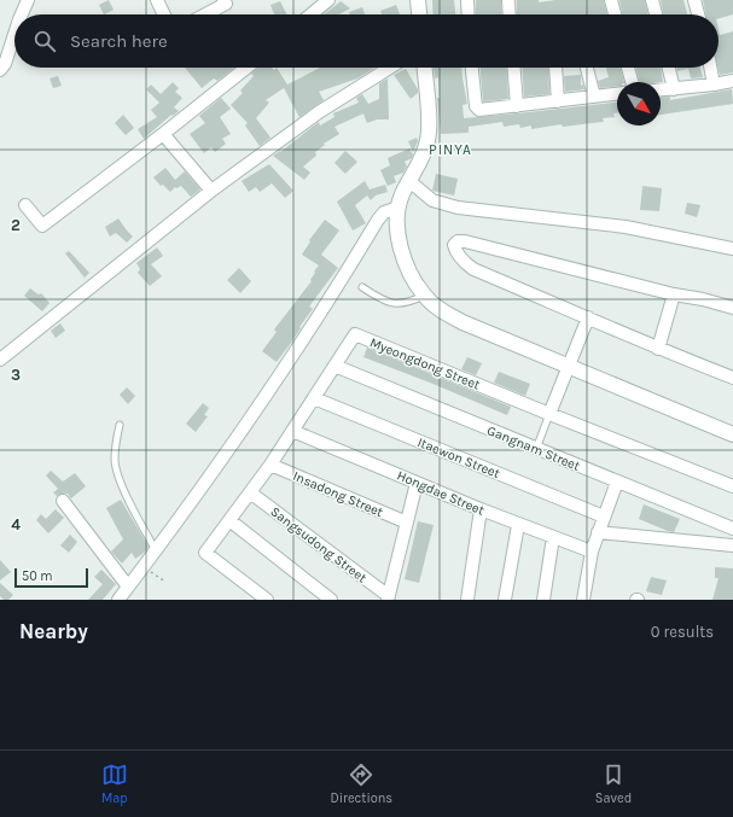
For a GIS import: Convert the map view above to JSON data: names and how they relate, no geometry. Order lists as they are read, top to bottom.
{
  "streets": {
    "street": [
      "Myeongdong Street",
      "Gangnam Street",
      "Itaewon Street",
      "Hongdae Street",
      "Insadong Street",
      "Sangsudong Street"
    ]
  },
  "crossings": [
    ["Myeongdong Street", "Gangnam Street"],
    ["Myeongdong Street", "Itaewon Street"],
    ["Myeongdong Street", "Hongdae Street"],
    ["Myeongdong Street", "Insadong Street"],
    ["Myeongdong Street", "Sangsudong Street"]
  ],
  "districts": ["PINYA"],
  "scale_bar": "50 m",
  "north": "bottom right",
  "page": {
    "search": "Search here",
    "scale": "50 m",
    "heading": ["Nearby", "0 results"],
    "nav": ["Map", "Directions", "Saved"]
  },
  "grid": {
    "rows": ["2", "3", "4"]
  }
}
